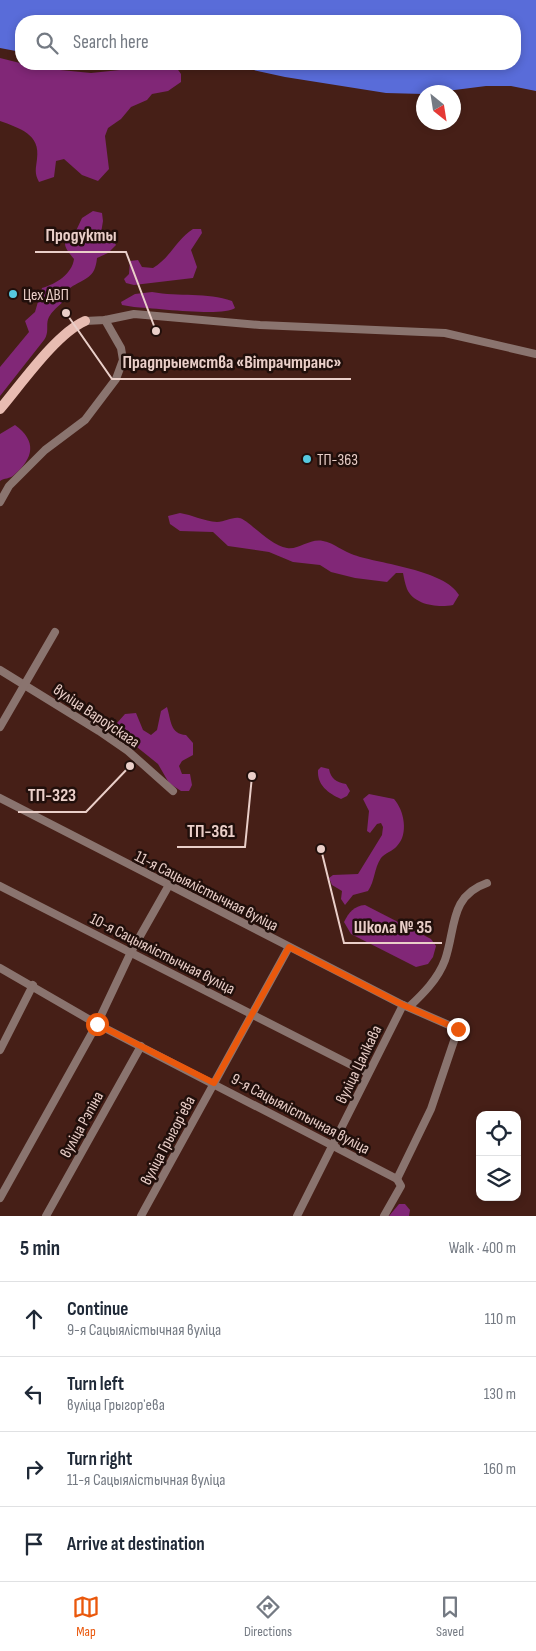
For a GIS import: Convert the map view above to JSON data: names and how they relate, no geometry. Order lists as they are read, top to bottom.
{
  "streets": {
    "street": [
      "вуліца Вароўскага",
      "11-я Сацыялістычная вуліца",
      "10-я Сацыялістычная вуліца",
      "вуліца Цалікава",
      "9-я Сацыялістычная вуліца",
      "вуліца Рэпіна",
      "вуліца Грыгорʼева"
    ]
  },
  "crossings": [
    ["11-я Сацыялістычная вуліца", "вуліца Цалікава"],
    ["11-я Сацыялістычная вуліца", "9-я Сацыялістычная вуліца"],
    ["11-я Сацыялістычная вуліца", "вуліца Грыгорʼева"],
    ["10-я Сацыялістычная вуліца", "вуліца Цалікава"],
    ["10-я Сацыялістычная вуліца", "вуліца Грыгорʼева"],
    ["вуліца Цалікава", "9-я Сацыялістычная вуліца"],
    ["9-я Сацыялістычная вуліца", "вуліца Рэпіна"],
    ["9-я Сацыялістычная вуліца", "вуліца Грыгорʼева"]
  ],
  "places": [
    "Цех ДВП",
    "Прадпрыемства «Вітрачтранс»",
    "Продукты",
    "ТП-363",
    "ТП-323",
    "ТП-361",
    "Школа № 35"
  ],
  "north": "bottom right",
  "page": {
    "search": "Search here",
    "heading": ["5 min", "Walk · 400 m"],
    "list": [
      ["Continue", "9-я Сацыялістычная вуліца", "110 m"],
      ["Turn left", "вуліца Грыгорʼева", "130 m"],
      ["Turn right", "11-я Сацыялістычная вуліца", "160 m"],
      "Arrive at destination"
    ],
    "nav": ["Map", "Directions", "Saved"]
  }
}
